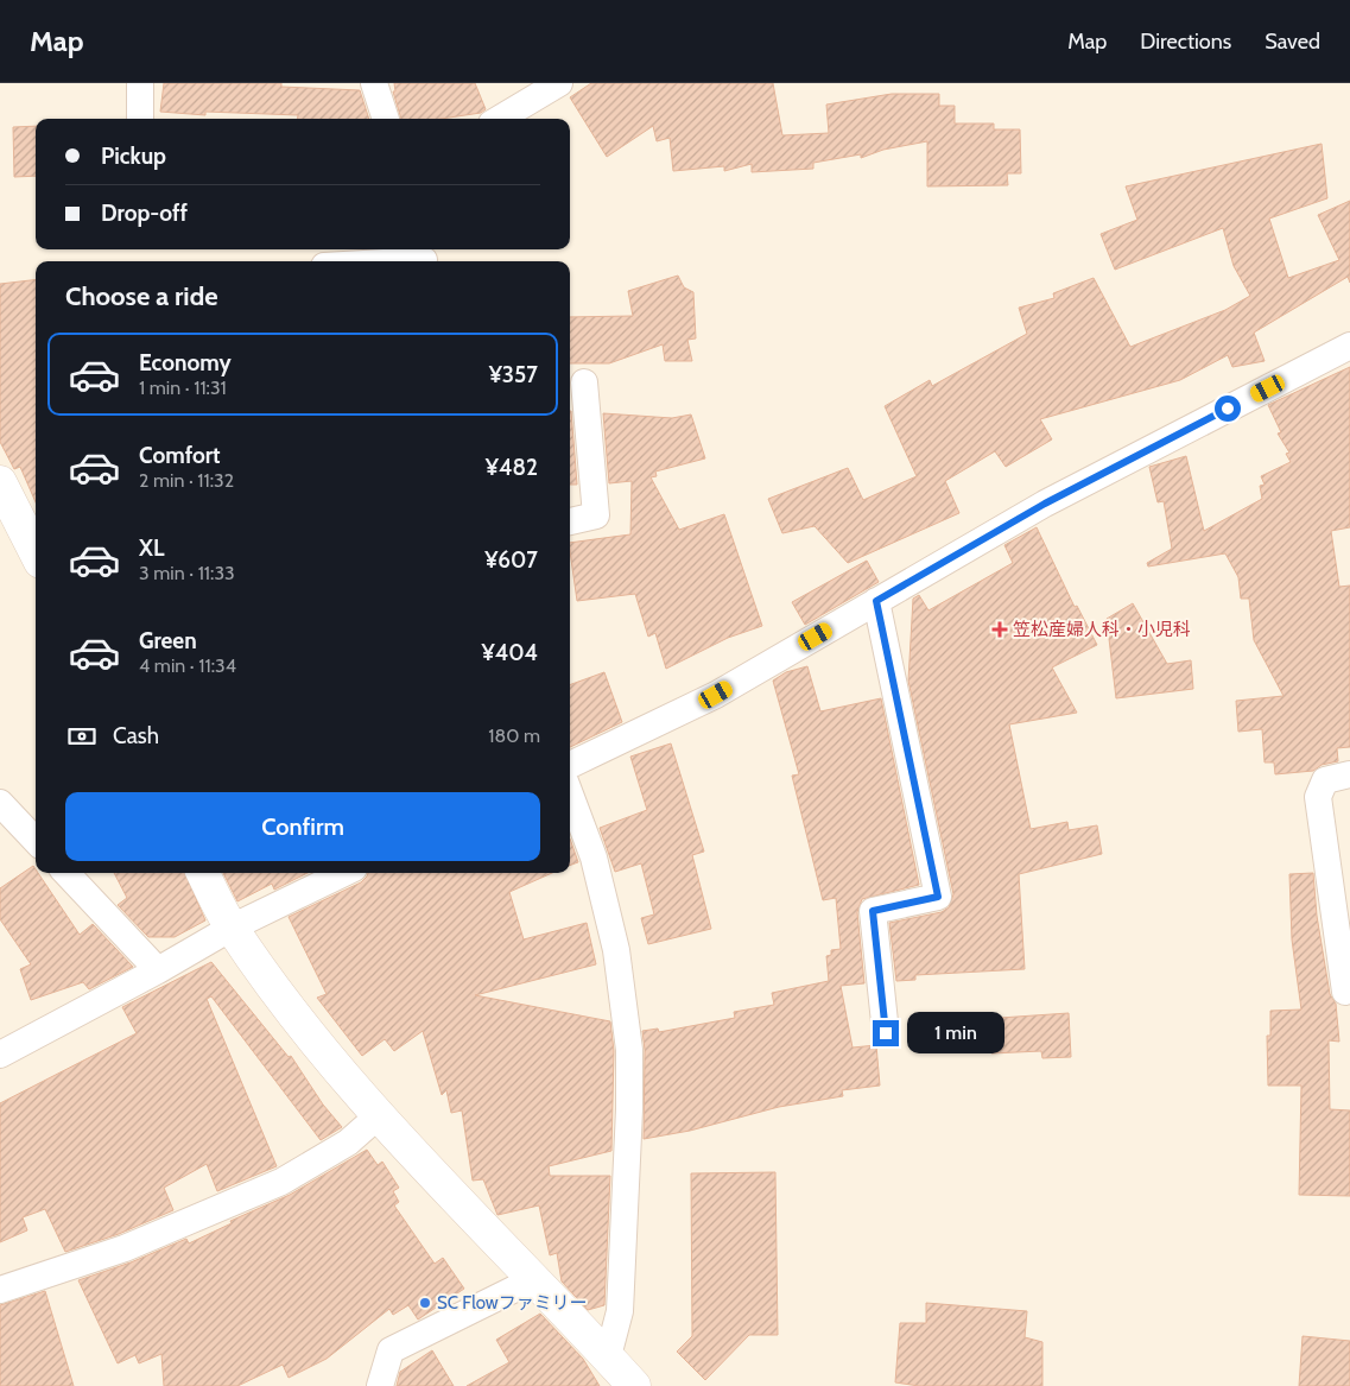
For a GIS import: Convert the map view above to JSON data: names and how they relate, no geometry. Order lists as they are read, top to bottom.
{
  "places": {
    "health": ["笠松産婦人科・小児科"],
    "other": ["SC Flowファミリー"]
  },
  "page": {
    "header": "Map",
    "nav": ["Map", "Directions", "Saved"],
    "banner": ["Pickup", "Drop-off"],
    "heading": "Choose a ride",
    "list": [
      {
        "name": "Economy",
        "note": "1 min · 11:31",
        "value": "¥357"
      },
      {
        "name": "Comfort",
        "note": "2 min · 11:32",
        "value": "¥482"
      },
      {
        "name": "XL",
        "note": "3 min · 11:33",
        "value": "¥607"
      },
      {
        "name": "Green",
        "note": "4 min · 11:34",
        "value": "¥404"
      }
    ],
    "pay": ["Cash", "180 m"],
    "buttons": "Confirm",
    "bubble": "1 min"
  }
}
